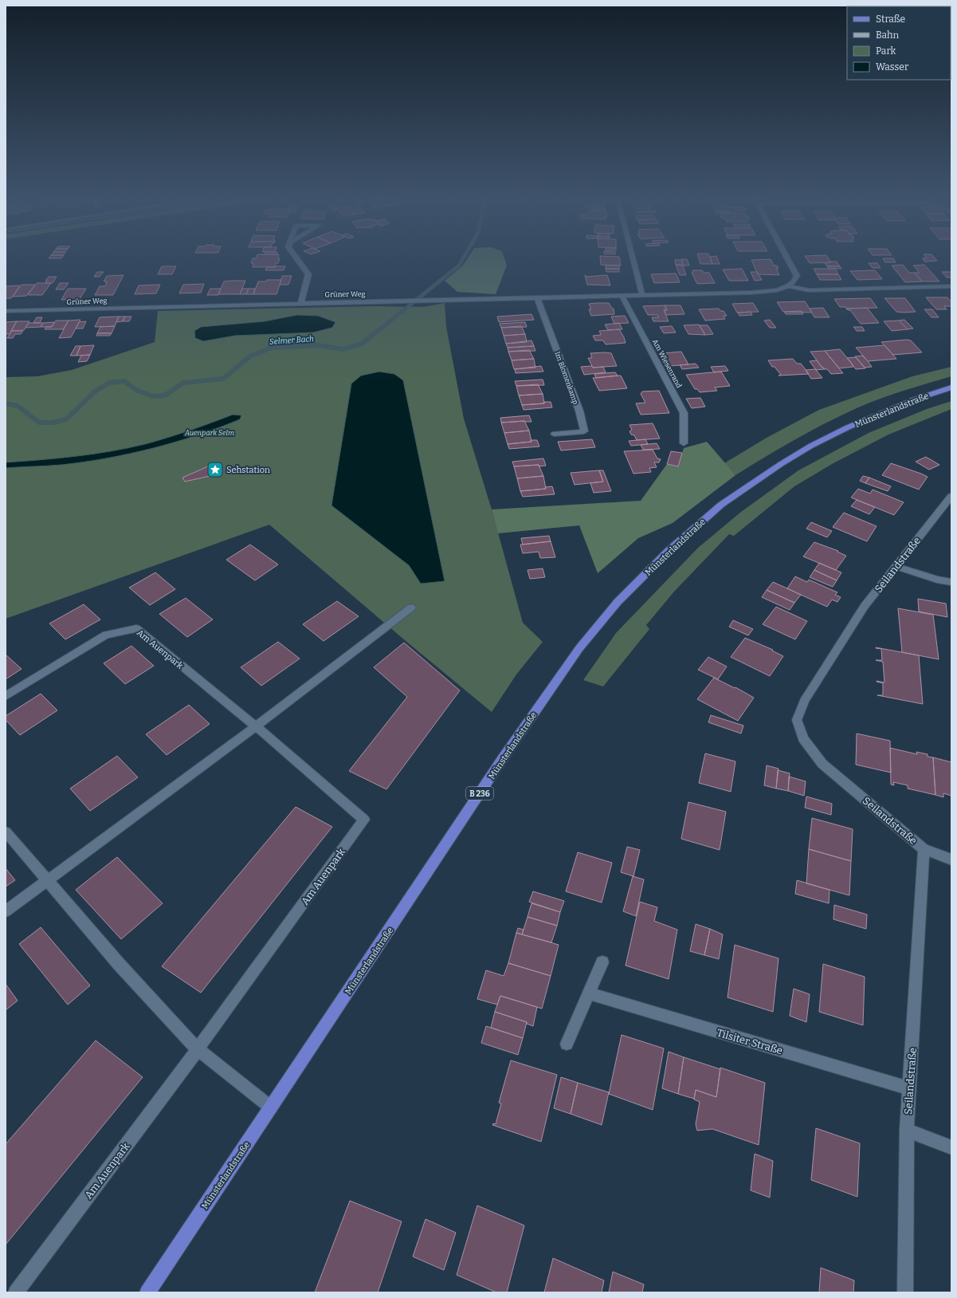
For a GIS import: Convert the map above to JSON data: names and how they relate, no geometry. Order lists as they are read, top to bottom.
{
  "streets": {
    "main road": ["Münsterlandstraße", "B 236"],
    "street": [
      "Grüner Weg",
      "Am Wiesenrand",
      "Im Blomenkamp",
      "Seilandstraße",
      "Am Auenpark",
      "Tilsiter Straße"
    ]
  },
  "crossings": [
    ["Grüner Weg", "Am Wiesenrand"],
    ["Grüner Weg", "Im Blomenkamp"],
    ["Seilandstraße", "Tilsiter Straße"]
  ],
  "water": ["Selmer Bach"],
  "parks": ["Auenpark Selm"],
  "places": {
    "place": ["Sehstation"]
  },
  "legend": [
    "Straße",
    "Bahn",
    "Park",
    "Wasser"
  ]
}
